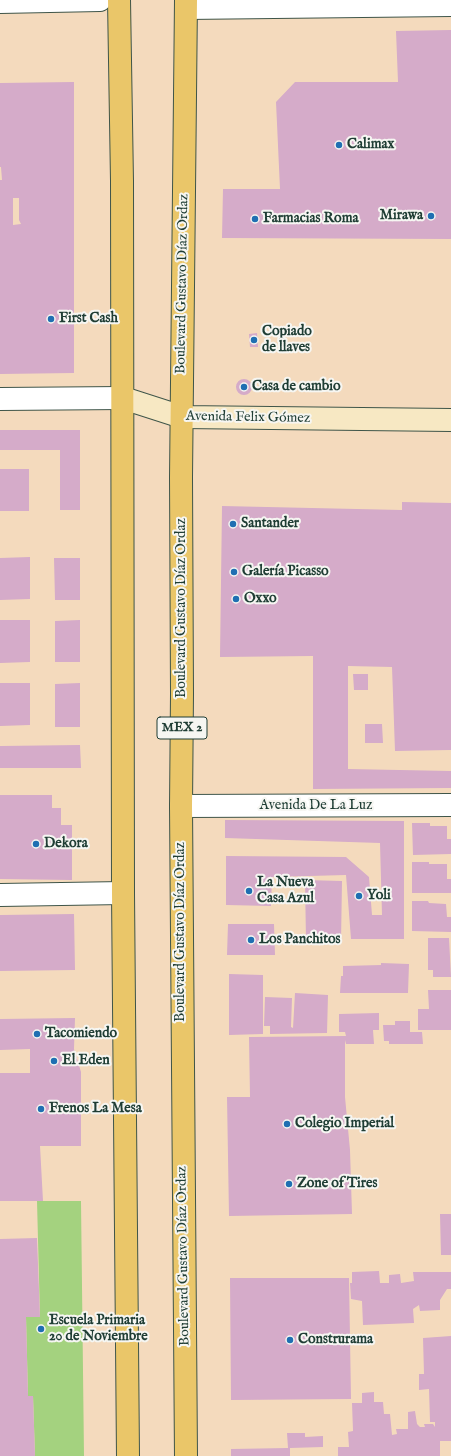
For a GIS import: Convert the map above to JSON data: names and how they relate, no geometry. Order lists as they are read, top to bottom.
{
  "streets": {
    "main road": ["Boulevard Gustavo Díaz Ordaz", "Avenida Felix Gómez", "MEX 2"],
    "street": ["Avenida De La Luz"]
  },
  "crossings": [
    ["Boulevard Gustavo Díaz Ordaz", "Avenida Felix Gómez"],
    ["Boulevard Gustavo Díaz Ordaz", "Avenida De La Luz"]
  ],
  "places": [
    "Calimax",
    "Mirawa",
    "Farmacias Roma",
    "First Cash",
    "Copiado de llaves",
    "Casa de cambio",
    "Santander",
    "Galería Picasso",
    "Oxxo",
    "Dekora",
    "La Nueva Casa Azul",
    "Yoli",
    "Los Panchitos",
    "Tacomiendo",
    "El Eden",
    "Frenos La Mesa",
    "Colegio Imperial",
    "Zone of Tires",
    "Escuela Primaria 20 de Noviembre",
    "Construrama"
  ]
}
